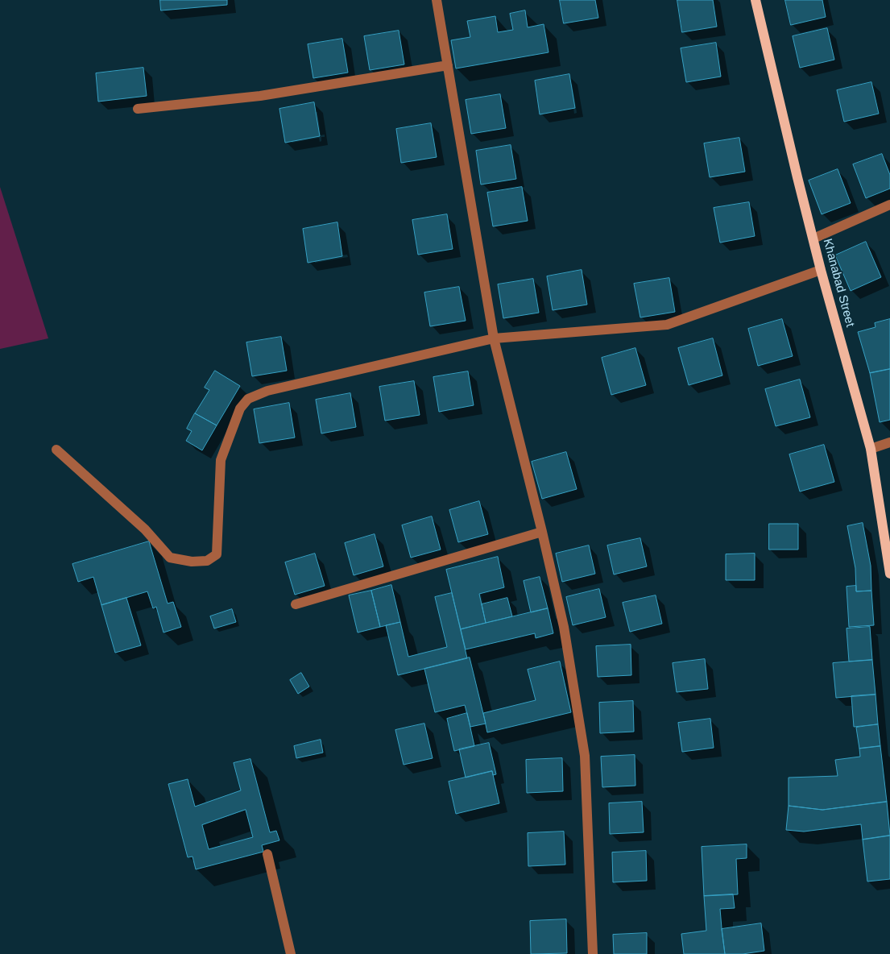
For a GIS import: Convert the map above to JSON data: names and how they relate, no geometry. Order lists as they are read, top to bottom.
{
  "streets": {
    "main road": ["Khanabad Street"]
  }
}
